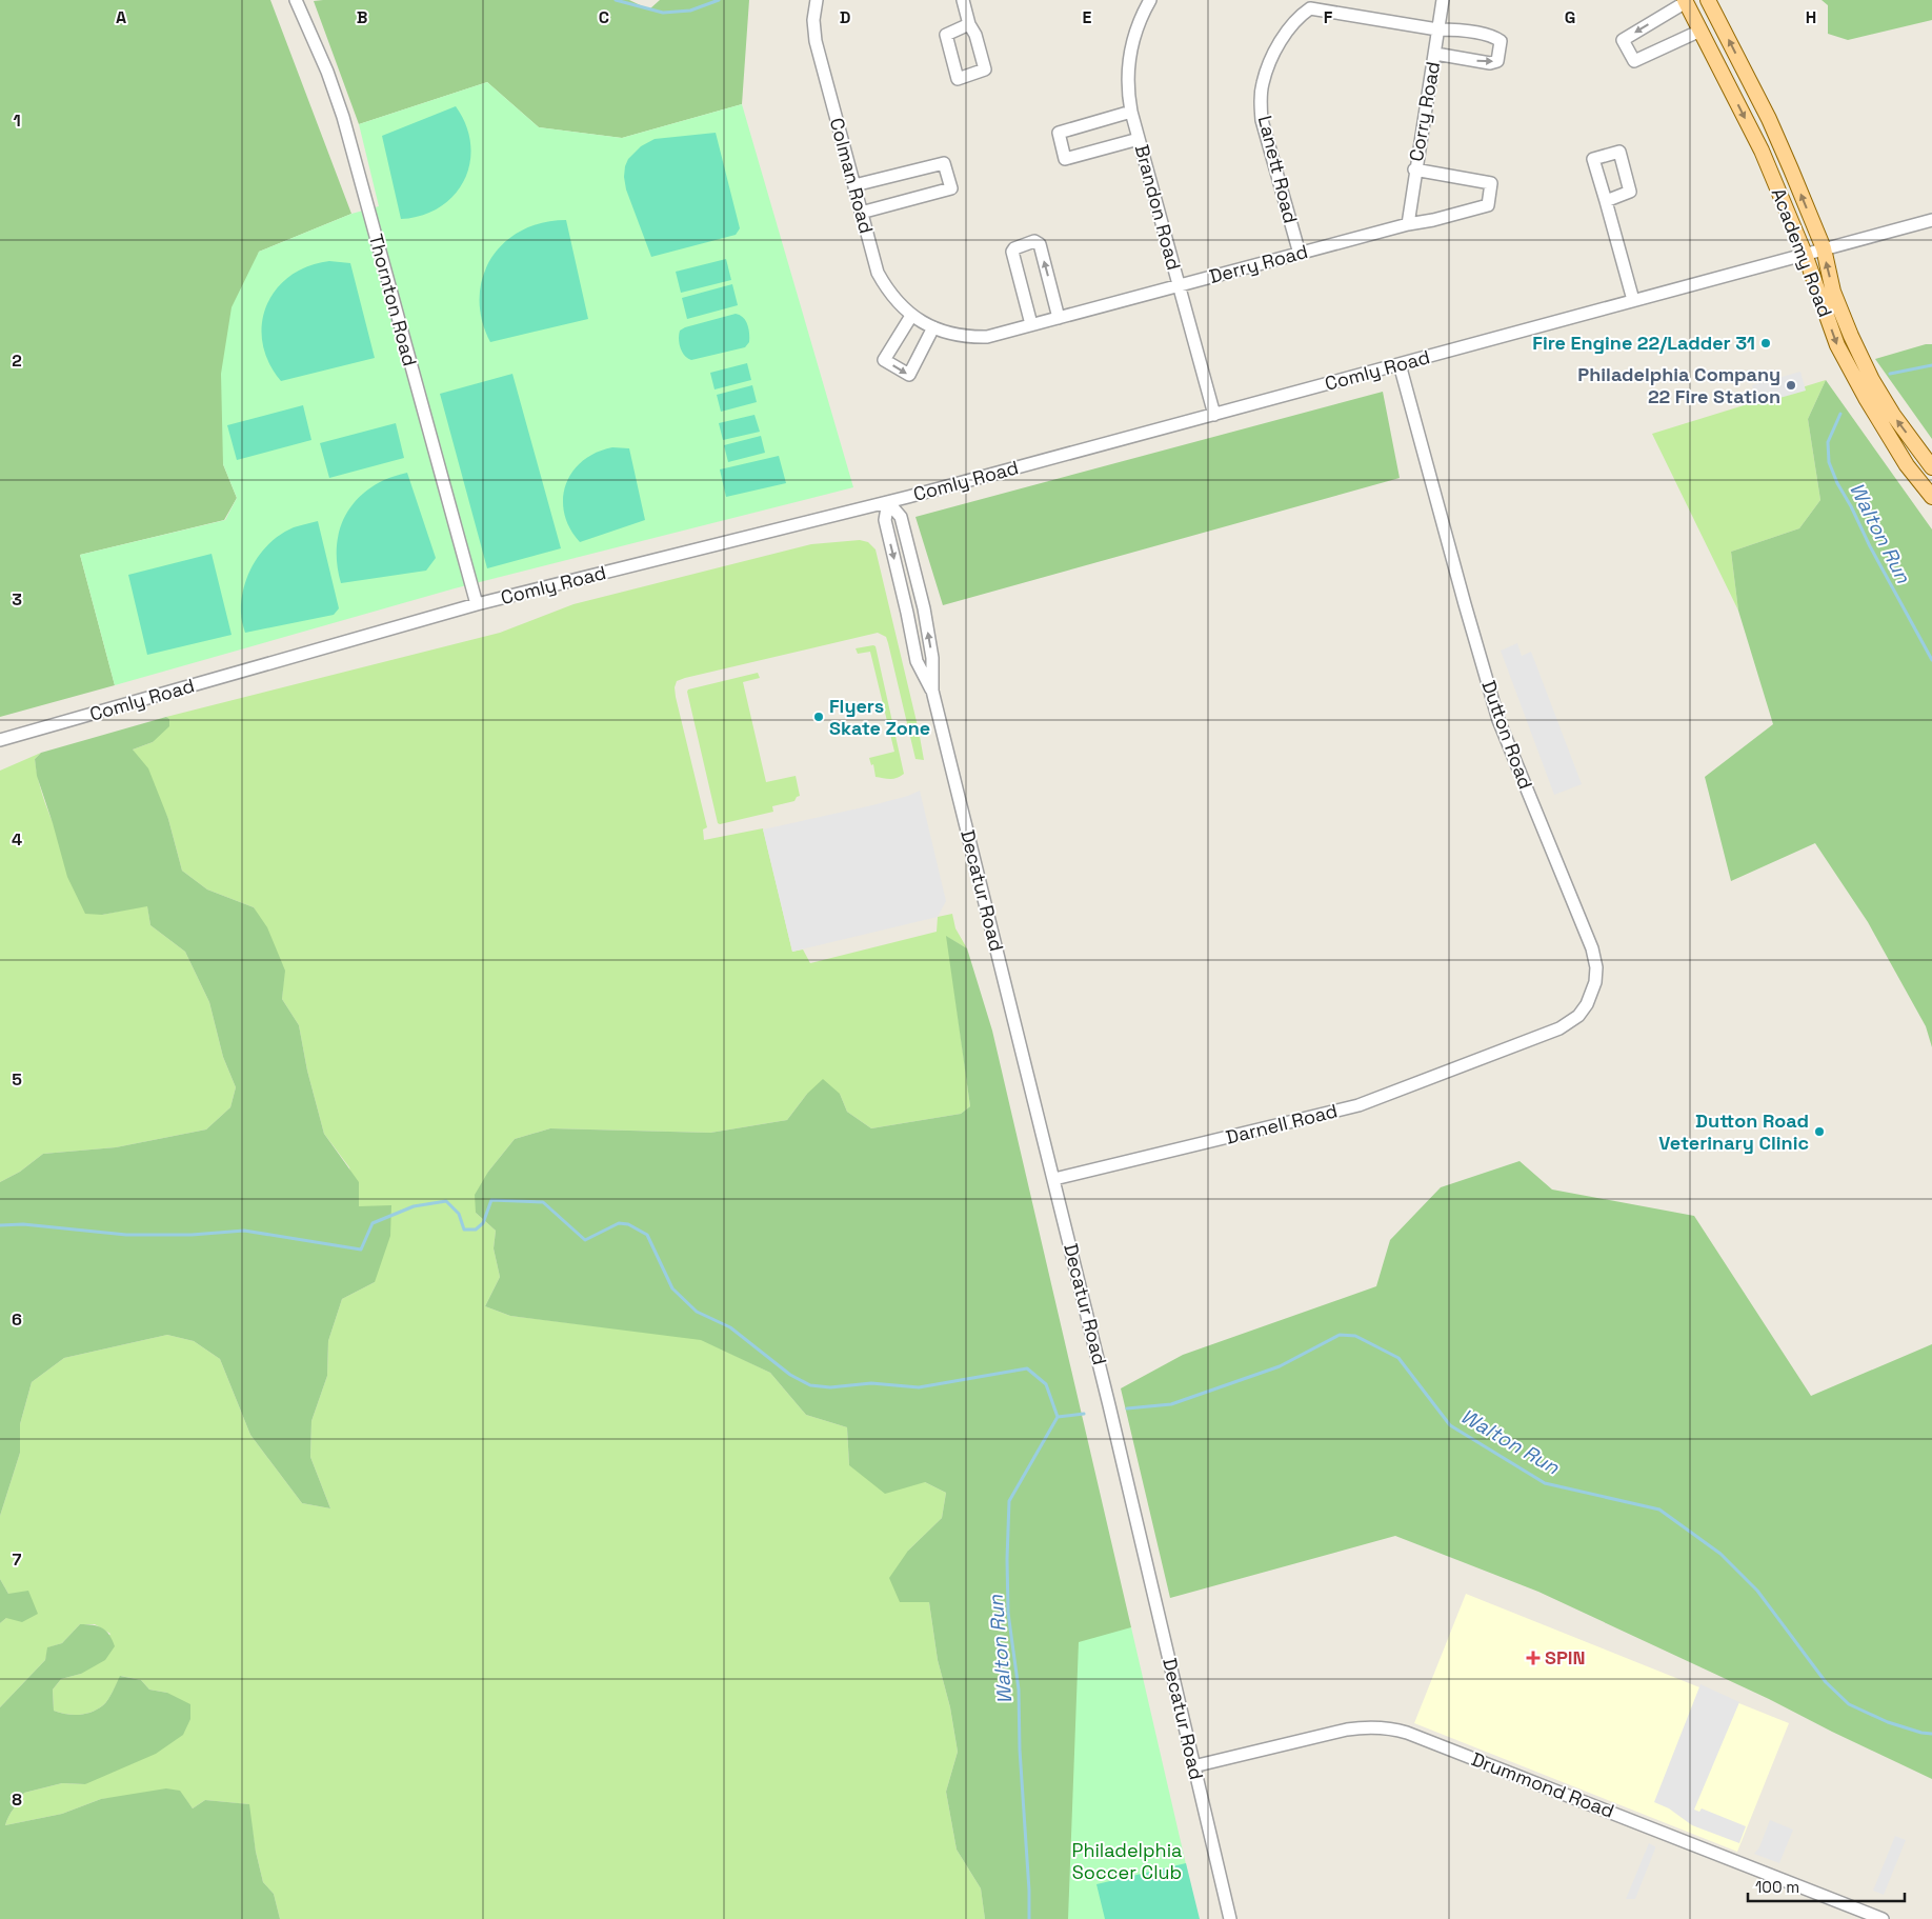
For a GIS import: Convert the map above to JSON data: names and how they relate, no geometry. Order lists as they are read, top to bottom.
{
  "streets": {
    "main road": ["Academy Road"],
    "street": [
      "Corry Road",
      "Lanett Road",
      "Colman Road",
      "Brandon Road",
      "Derry Road",
      "Thornton Road",
      "Comly Road",
      "Dutton Road",
      "Decatur Road",
      "Darnell Road",
      "Drummond Road"
    ]
  },
  "crossings": [
    ["Corry Road", "Lanett Road"],
    ["Corry Road", "Derry Road"],
    ["Lanett Road", "Derry Road"],
    ["Colman Road", "Derry Road"],
    ["Brandon Road", "Derry Road"],
    ["Brandon Road", "Comly Road"],
    ["Academy Road", "Comly Road"],
    ["Thornton Road", "Comly Road"],
    ["Comly Road", "Dutton Road"],
    ["Comly Road", "Decatur Road"],
    ["Dutton Road", "Darnell Road"],
    ["Decatur Road", "Darnell Road"],
    ["Decatur Road", "Drummond Road"]
  ],
  "water": ["Walton Run"],
  "parks": ["Philadelphia Soccer Club"],
  "places": {
    "other": [
      "Fire Engine 22/Ladder 31",
      "Philadelphia Company 22 Fire Station",
      "Flyers Skate Zone",
      "Dutton Road Veterinary Clinic"
    ],
    "health": ["SPIN"]
  },
  "scale_bar": "100 m",
  "grid": {
    "columns": [
      "A",
      "B",
      "C",
      "D",
      "E",
      "F",
      "G",
      "H"
    ],
    "rows": [
      "1",
      "2",
      "3",
      "4",
      "5",
      "6",
      "7",
      "8"
    ]
  }
}
